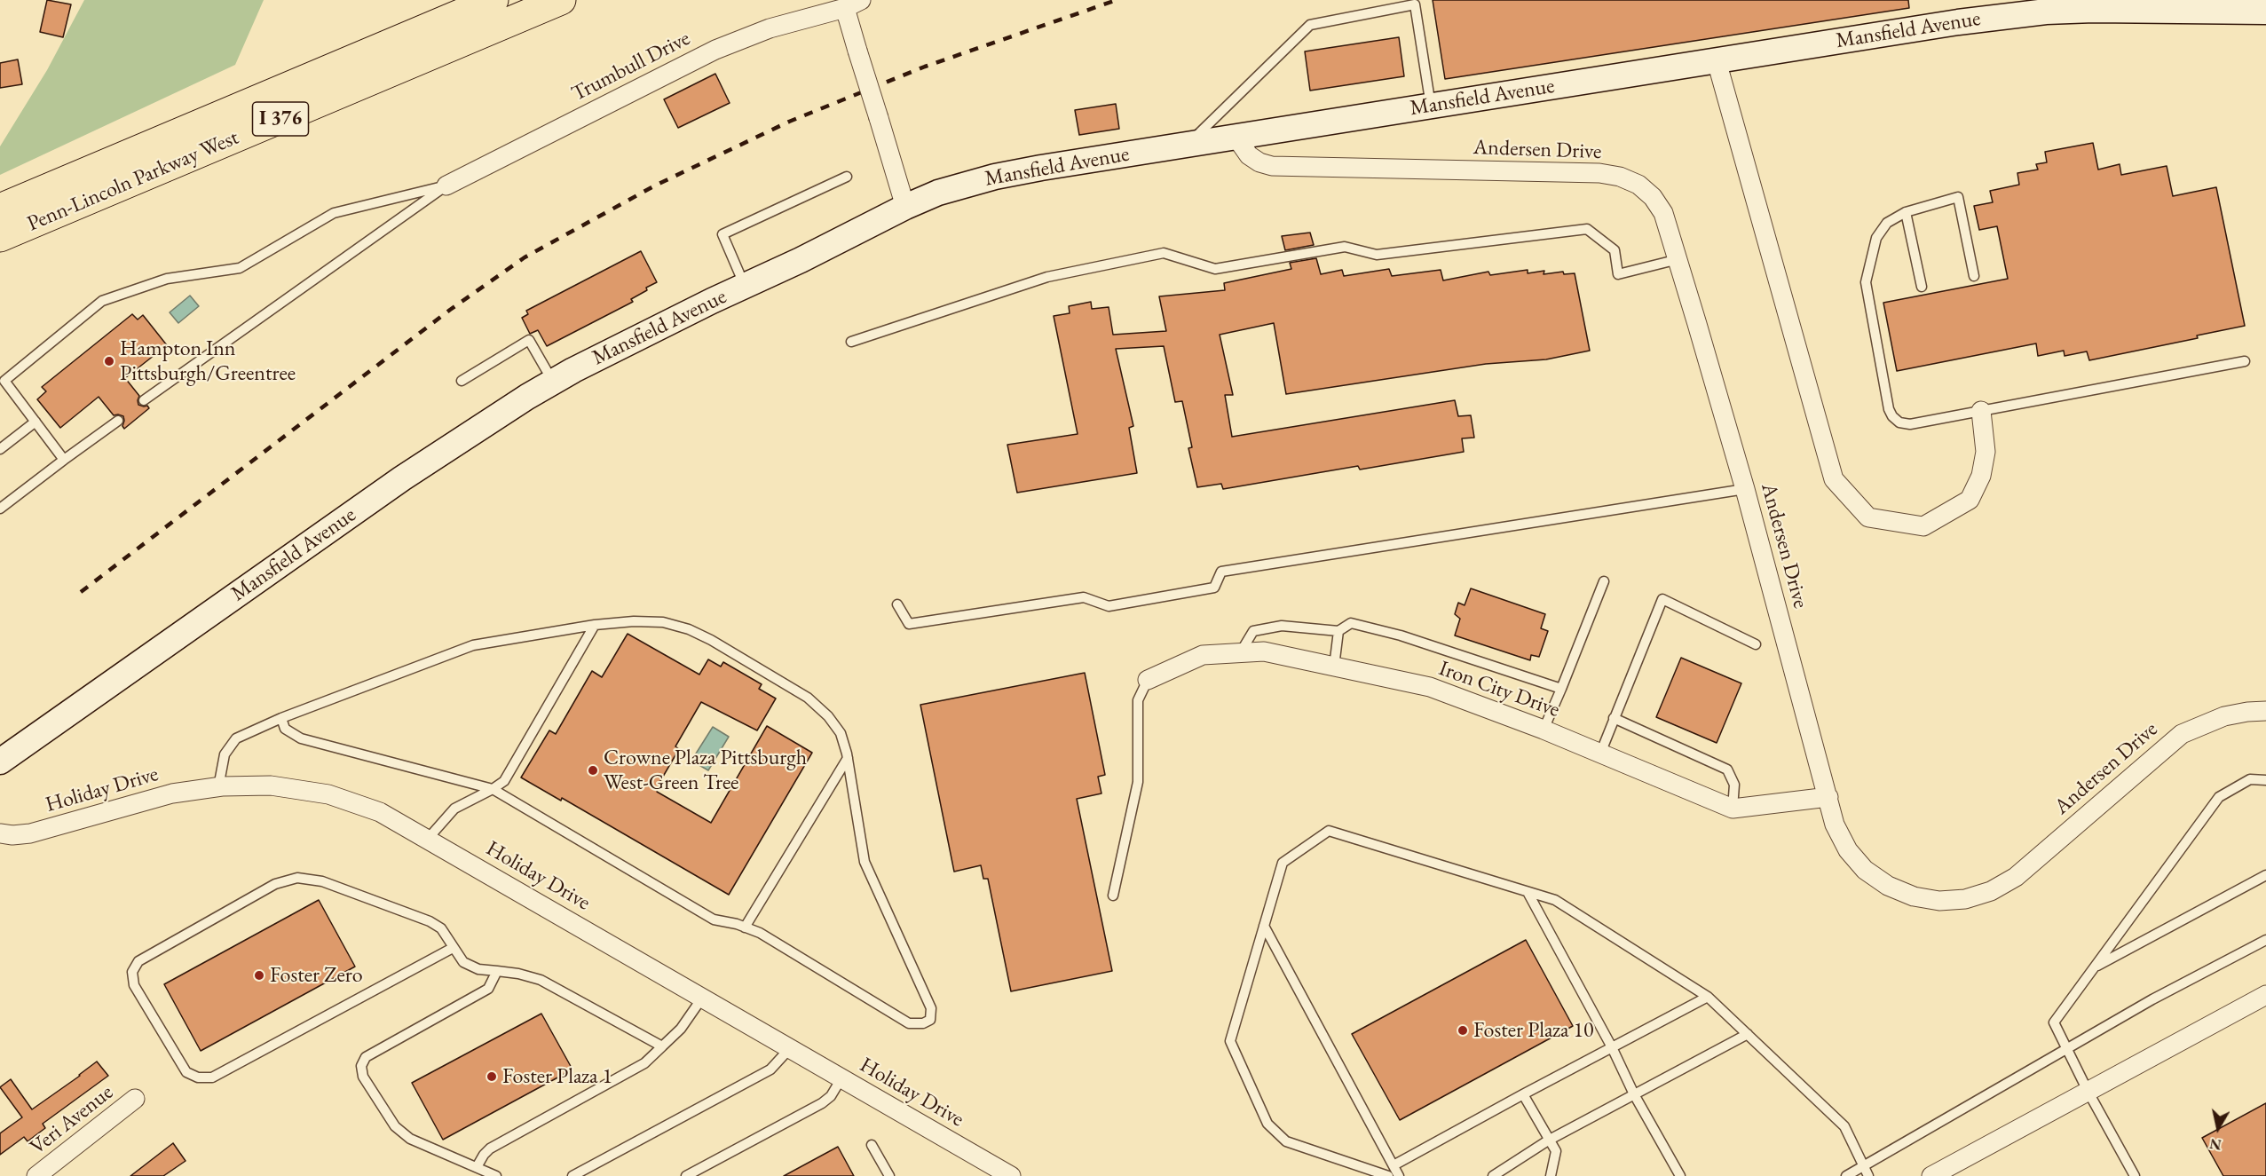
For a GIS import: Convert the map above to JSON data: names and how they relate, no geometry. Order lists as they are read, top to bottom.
{
  "streets": {
    "highway": ["I 376", "Penn-Lincoln Parkway West"],
    "main road": ["Mansfield Avenue"],
    "street": [
      "Trumbull Drive",
      "Andersen Drive",
      "Iron City Drive",
      "Holiday Drive",
      "Veri Avenue"
    ]
  },
  "crossings": [
    ["Mansfield Avenue", "Trumbull Drive"],
    ["Mansfield Avenue", "Andersen Drive"],
    ["Andersen Drive", "Iron City Drive"]
  ],
  "places": [
    "Hampton Inn Pittsburgh/Greentree",
    "Crowne Plaza Pittsburgh West-Green Tree",
    "Foster Zero",
    "Foster Plaza 10",
    "Foster Plaza 1"
  ],
  "north": "bottom"
}
